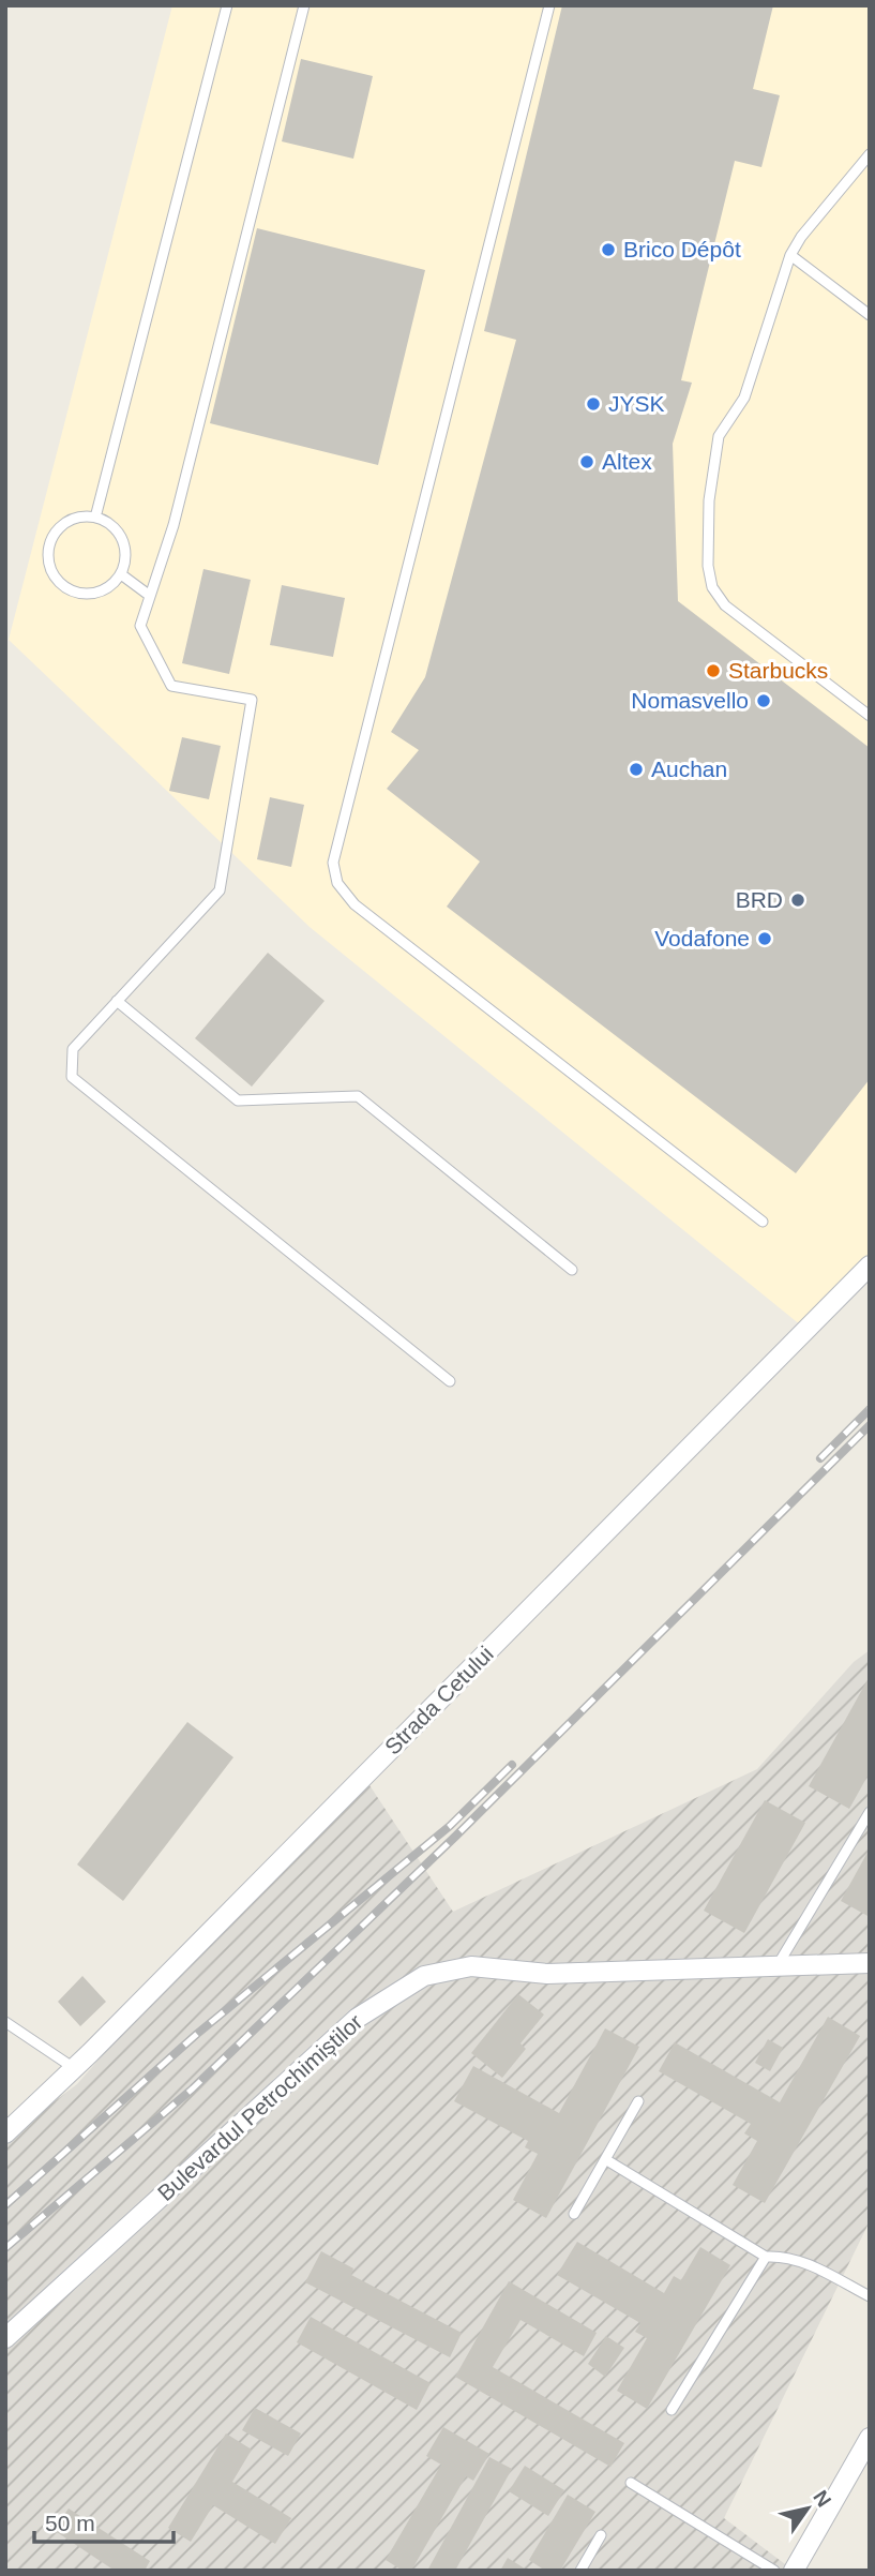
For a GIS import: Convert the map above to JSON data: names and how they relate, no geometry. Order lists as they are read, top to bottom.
{
  "streets": {
    "street": ["Strada Cetului", "Bulevardul Petrochimiștilor"]
  },
  "places": [
    "Brico Dépôt",
    "JYSK",
    "Altex",
    "Starbucks",
    "Nomasvello",
    "Auchan",
    "BRD",
    "Vodafone"
  ],
  "scale_bar": "50 m",
  "north": "top right"
}
